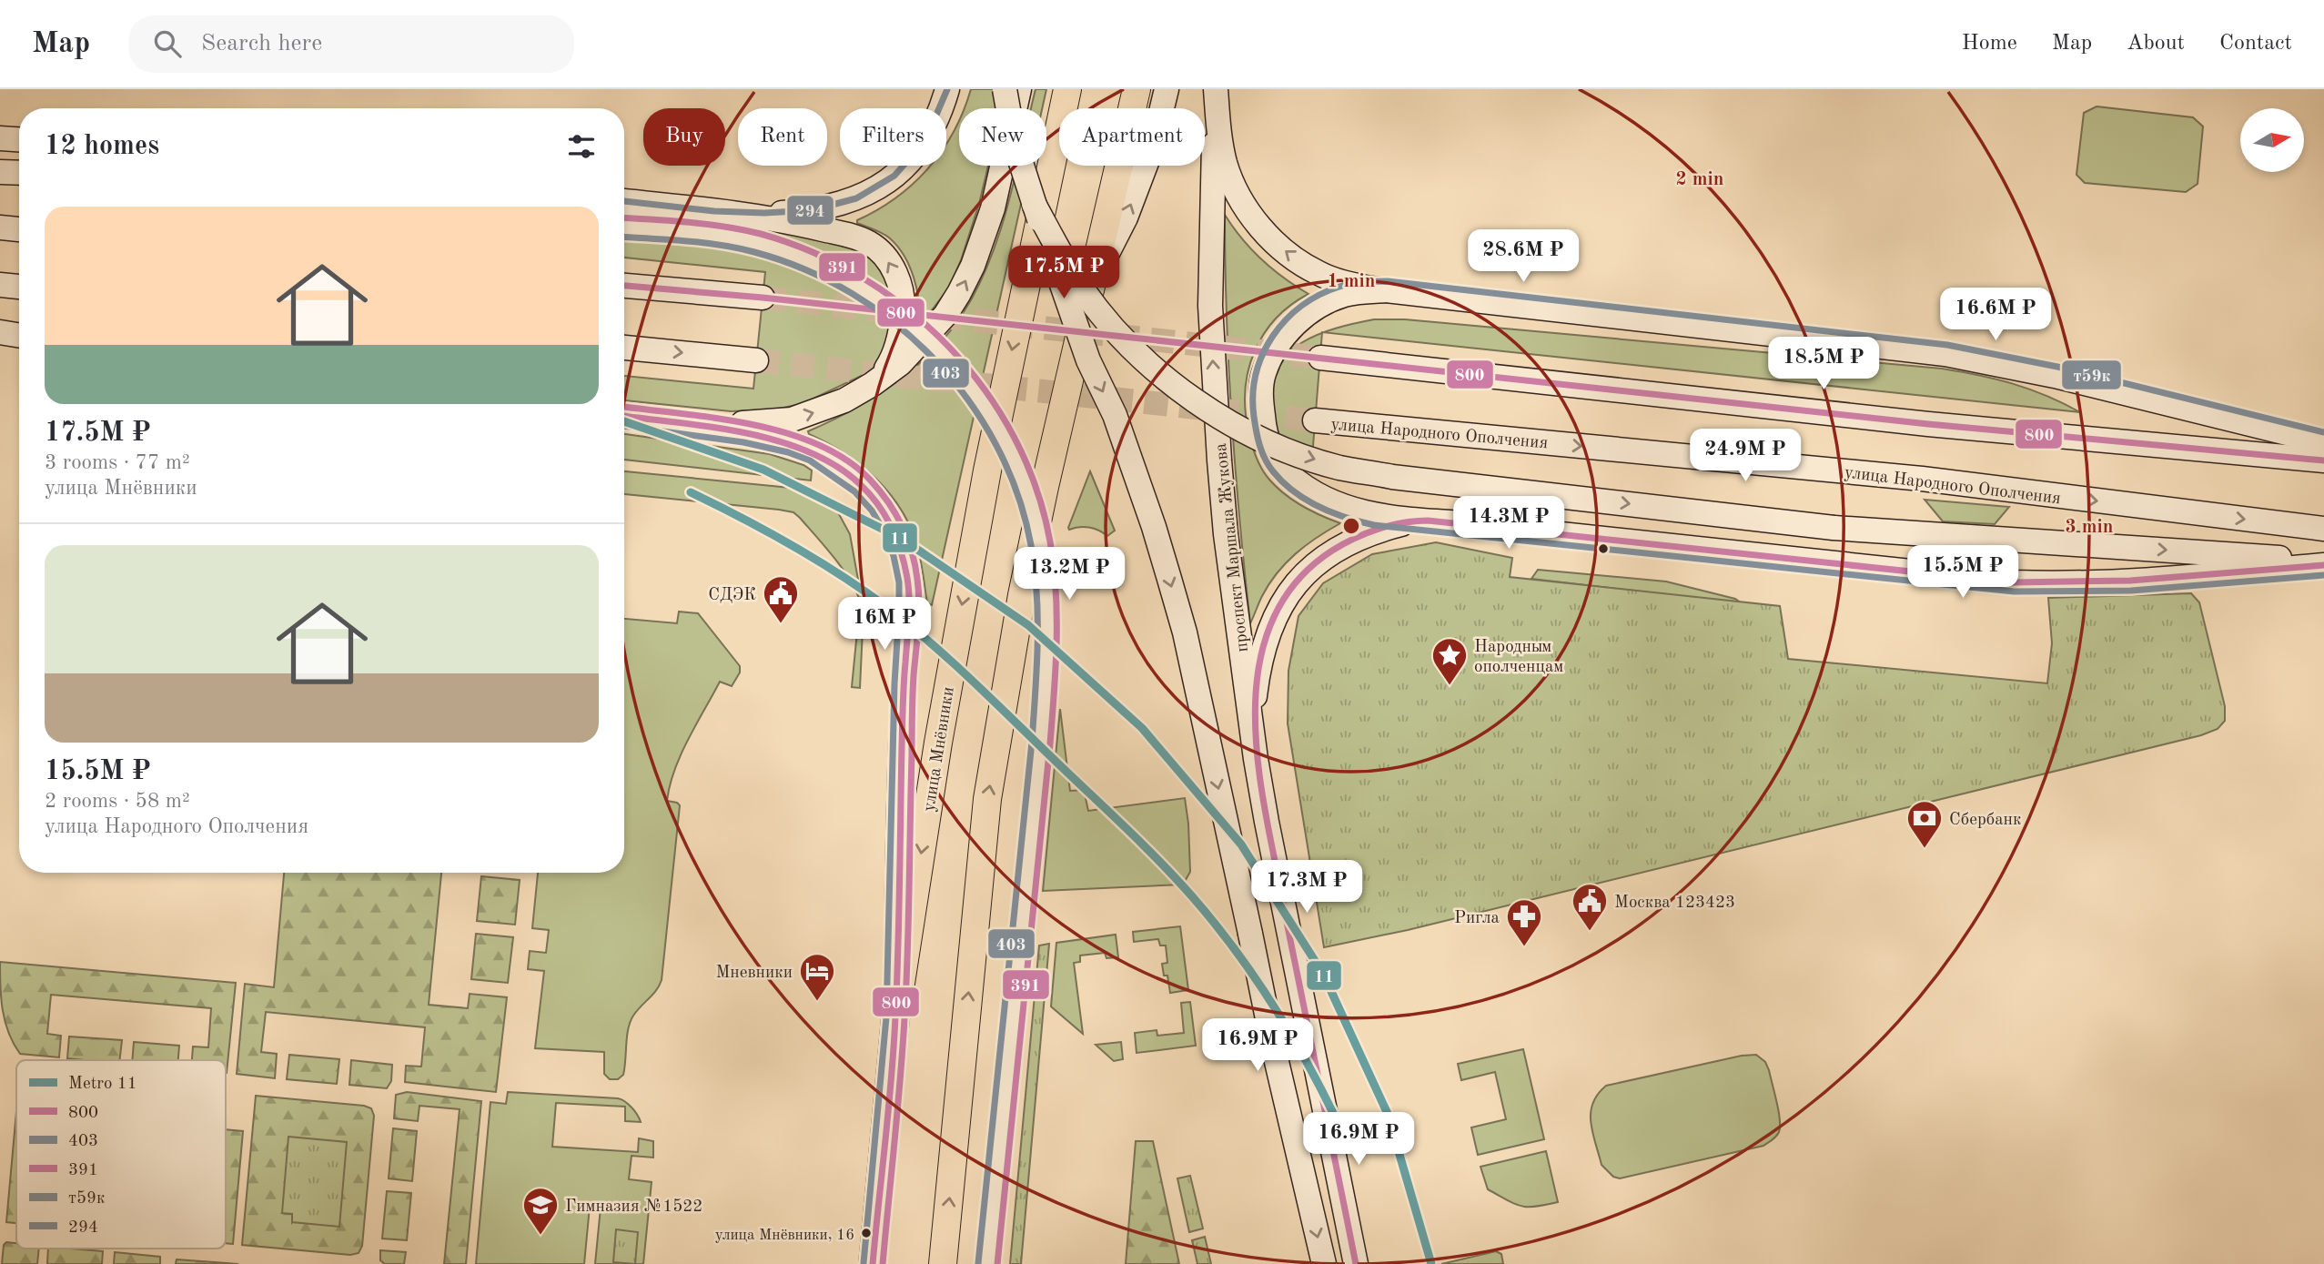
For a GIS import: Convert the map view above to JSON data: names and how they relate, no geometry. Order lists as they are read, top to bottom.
{
  "streets": {
    "main road": ["улица Народного Ополчения", "проспект Маршала Жукова", "улица Мнёвники"]
  },
  "places": {
    "public building": ["СДЭК", "Москва 123423"],
    "place": ["Народным ополченцам"],
    "bank": ["Сбербанк"],
    "pharmacy": ["Ригла"],
    "hotel": ["Мневники"],
    "other": ["улица Мнёвники, 16"],
    "school or university": ["Гимназия №1522"]
  },
  "lines": [
    "transit line 294",
    "transit line 391",
    "transit line 403",
    "transit line т59к",
    "transit line 800",
    "metro line 11"
  ],
  "legend": [
    "Metro 11",
    "800",
    "403",
    "391",
    "т59к",
    "294"
  ],
  "north": "right",
  "page": {
    "header": "Map",
    "search": "Search here",
    "nav": [
      "Home",
      "Map",
      "About",
      "Contact"
    ],
    "chip": [
      "Buy",
      "Rent",
      "Filters",
      "New",
      "Apartment"
    ],
    "heading": "12 homes",
    "list": [
      {
        "name": "17.5M ₽",
        "note": "3 rooms · 77 m² · улица Мнёвники"
      },
      {
        "name": "15.5M ₽",
        "note": "2 rooms · 58 m² · улица Народного Ополчения"
      }
    ],
    "price": [
      "28.6M ₽",
      "17.5M ₽",
      "16.6M ₽",
      "18.5M ₽",
      "24.9M ₽",
      "14.3M ₽",
      "15.5M ₽",
      "13.2M ₽",
      "16M ₽",
      "17.3M ₽",
      "16.9M ₽",
      "16.9M ₽"
    ]
  },
  "rings": ["2 min", "1 min", "3 min"]
}
